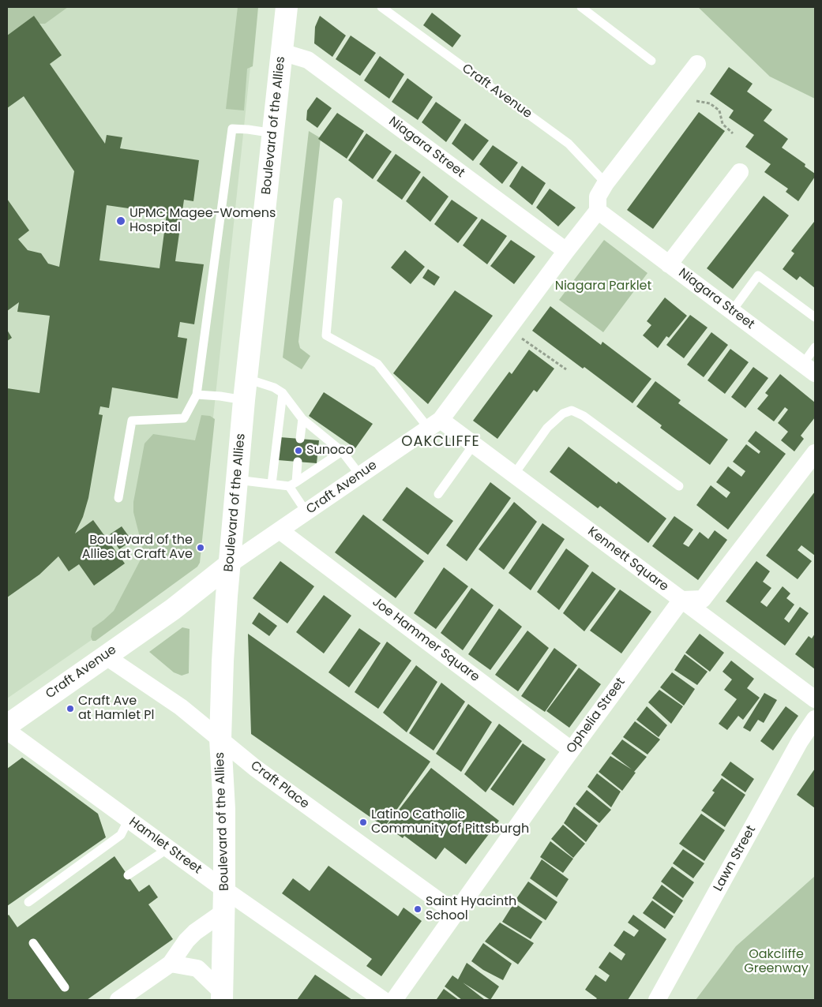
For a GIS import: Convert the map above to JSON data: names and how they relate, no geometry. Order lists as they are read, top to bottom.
{
  "streets": {
    "main road": ["Craft Avenue", "Boulevard of the Allies"],
    "street": [
      "Niagara Street",
      "Kennett Square",
      "Joe Hammer Square",
      "Ophelia Street",
      "Craft Place",
      "Hamlet Street",
      "Lawn Street"
    ]
  },
  "crossings": [
    ["Craft Avenue", "Boulevard of the Allies"],
    ["Craft Avenue", "Niagara Street"],
    ["Craft Avenue", "Kennett Square"],
    ["Craft Avenue", "Joe Hammer Square"],
    ["Craft Avenue", "Craft Place"],
    ["Boulevard of the Allies", "Niagara Street"],
    ["Boulevard of the Allies", "Craft Place"],
    ["Boulevard of the Allies", "Hamlet Street"],
    ["Kennett Square", "Ophelia Street"],
    ["Joe Hammer Square", "Ophelia Street"],
    ["Ophelia Street", "Craft Place"]
  ],
  "districts": ["OAKCLIFFE"],
  "parks": ["Niagara Parklet", "Oakcliffe Greenway"],
  "places": [
    "UPMC Magee-Womens Hospital",
    "Sunoco",
    "Boulevard of the Allies at Craft Ave",
    "Craft Ave at Hamlet Pl",
    "Latino Catholic Community of Pittsburgh",
    "Saint Hyacinth School"
  ]
}
